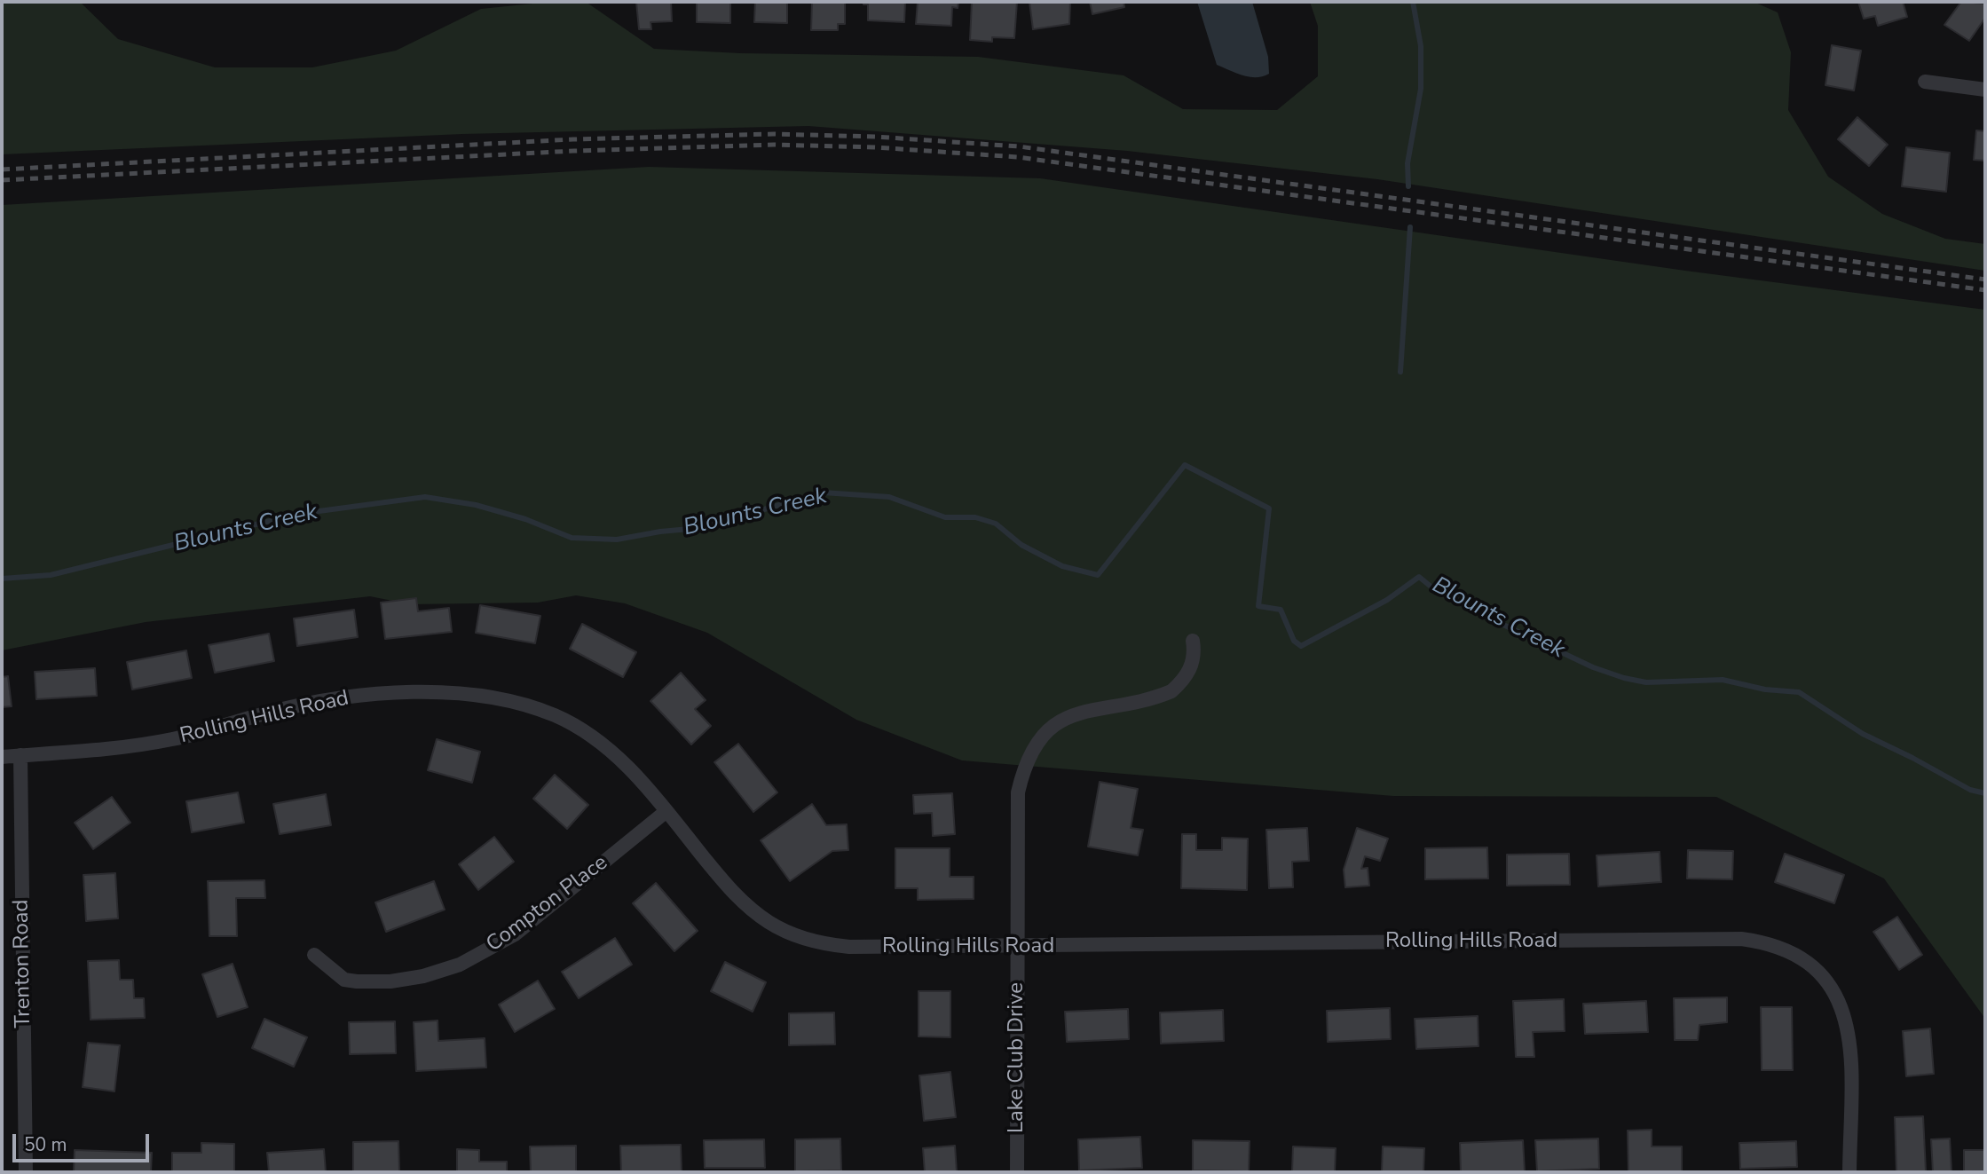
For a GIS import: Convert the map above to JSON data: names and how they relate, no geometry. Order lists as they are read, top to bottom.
{
  "streets": {
    "street": [
      "Rolling Hills Road",
      "Compton Place",
      "Trenton Road",
      "Lake Club Drive"
    ]
  },
  "crossings": [
    ["Rolling Hills Road", "Compton Place"],
    ["Rolling Hills Road", "Trenton Road"],
    ["Rolling Hills Road", "Lake Club Drive"]
  ],
  "water": ["Blounts Creek"],
  "scale_bar": "50 m"
}
